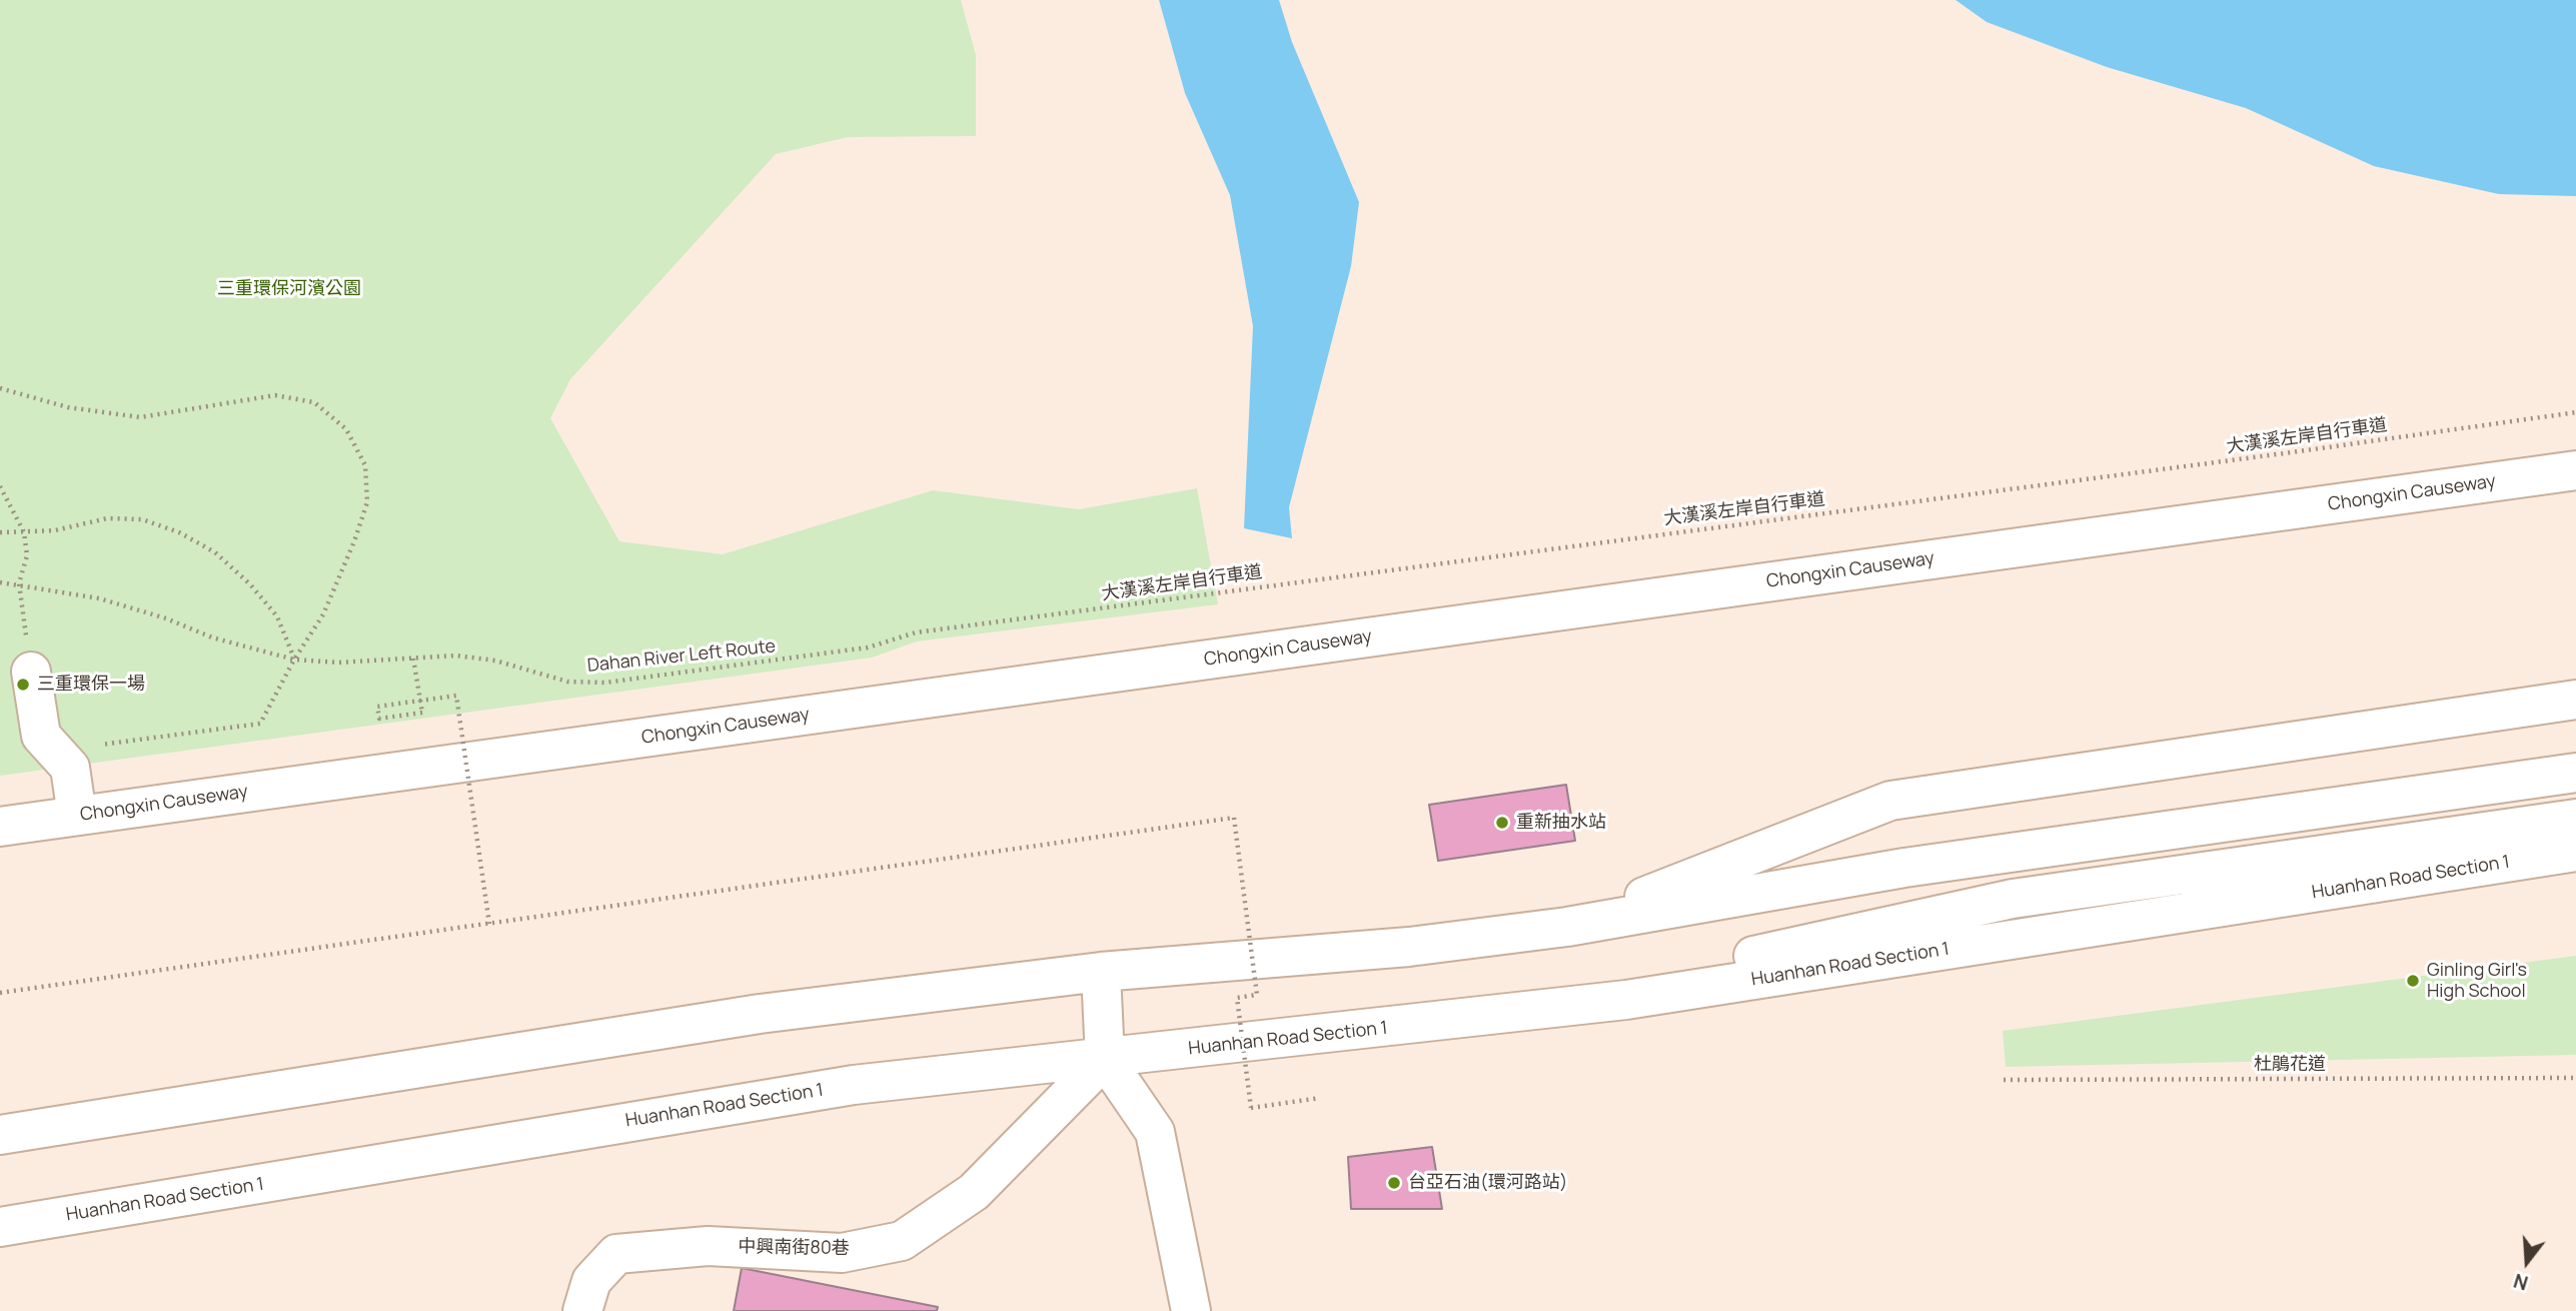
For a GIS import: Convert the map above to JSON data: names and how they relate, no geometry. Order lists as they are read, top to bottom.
{
  "streets": {
    "street": ["Chongxin Causeway", "Huanhan Road Section 1", "中興南街80巷"],
    "path": ["大漢溪左岸自行車道", "杜鵑花道"]
  },
  "crossings": [
    ["Huanhan Road Section 1", "中興南街80巷"]
  ],
  "parks": ["三重環保河濱公園"],
  "places": [
    "三重環保一場",
    "重新抽水站",
    "Ginling Girl's High School",
    "台亞石油(環河路站)"
  ],
  "north": "bottom"
}
